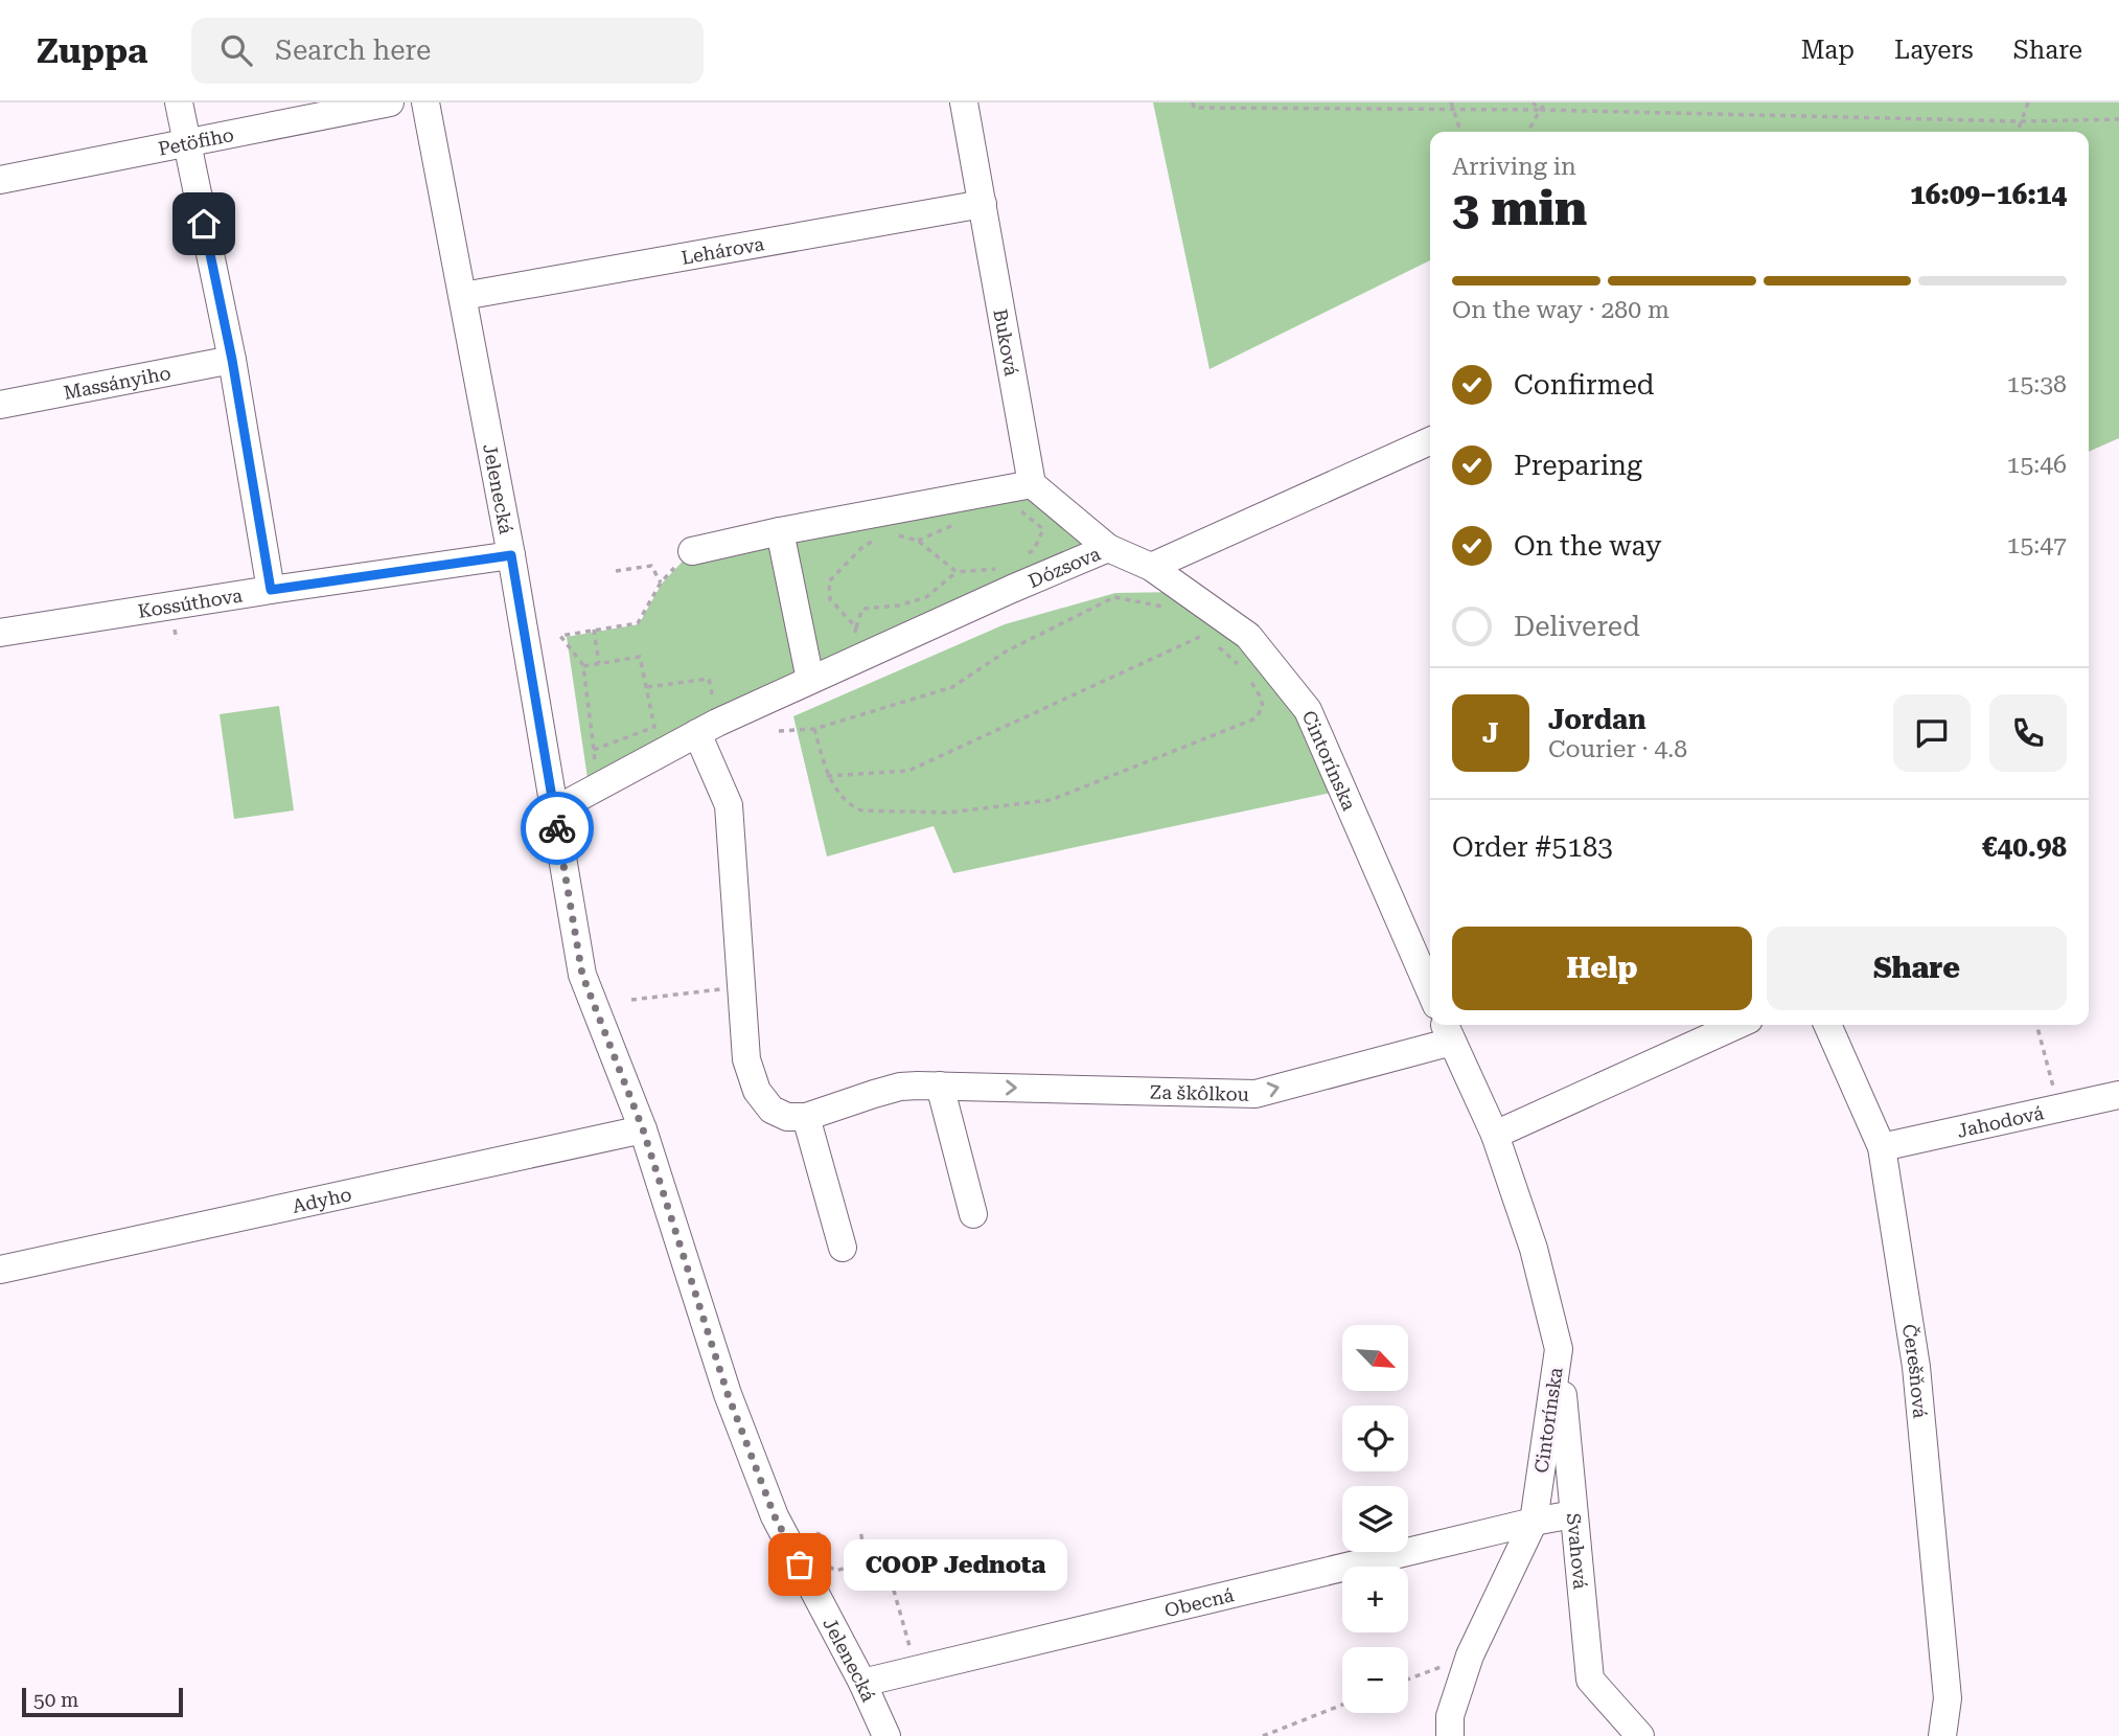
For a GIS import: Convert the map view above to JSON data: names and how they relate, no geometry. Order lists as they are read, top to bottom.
{
  "streets": {
    "street": [
      "Petöfiho",
      "Lehárova",
      "Buková",
      "Massányiho",
      "Jelenecká",
      "Dózsova",
      "Kossúthova",
      "Cintorínska",
      "Za škôlkou",
      "Jahodová",
      "Adyho",
      "Čerešňová",
      "Svahová",
      "Obecná"
    ]
  },
  "crossings": [
    ["Lehárova", "Buková"],
    ["Lehárova", "Jelenecká"],
    ["Jelenecká", "Dózsova"],
    ["Jelenecká", "Kossúthova"],
    ["Jelenecká", "Adyho"],
    ["Jelenecká", "Obecná"],
    ["Dózsova", "Cintorínska"],
    ["Cintorínska", "Za škôlkou"],
    ["Cintorínska", "Svahová"],
    ["Cintorínska", "Obecná"],
    ["Jahodová", "Čerešňová"],
    ["Svahová", "Obecná"]
  ],
  "one_way": ["Za škôlkou"],
  "places": ["COOP Jednota"],
  "scale_bar": "50 m",
  "north": "bottom right",
  "page": {
    "header": "Zuppa",
    "search": "Search here",
    "nav": ["Map", "Layers", "Share"],
    "heading": ["3 min", "Arriving in", "16:09–16:14"],
    "panel": [
      "Jordan",
      "Courier · 4.8",
      "Order #5183",
      "€40.98"
    ],
    "bar": "On the way · 280 m",
    "list": [
      ["Confirmed", "15:38"],
      ["Preparing", "15:46"],
      ["On the way", "15:47"],
      "Delivered"
    ],
    "round": "J",
    "buttons": ["Help", "Share"],
    "map_buttons": ["+", "−"],
    "bubble": "COOP Jednota",
    "scale": "50 m"
  }
}
